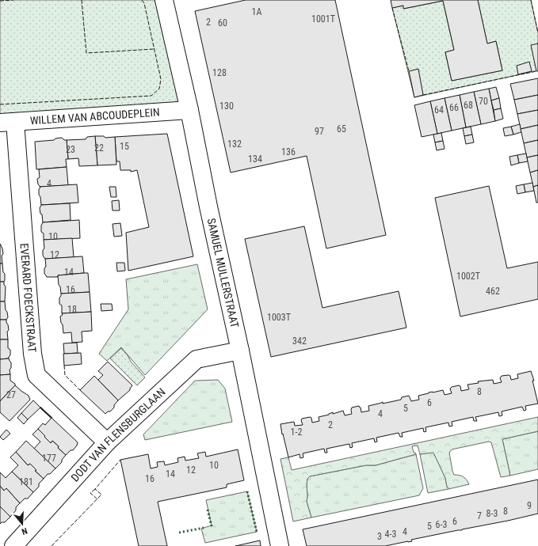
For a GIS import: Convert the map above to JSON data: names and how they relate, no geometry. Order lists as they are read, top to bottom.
{
  "streets": {
    "street": [
      "WILLEM VAN ABCOUDEPLEIN",
      "SAMUEL MULLERSTRAAT",
      "EVERARD FOECKSTRAAT",
      "DODT VAN FLENSBURGLAAN"
    ]
  },
  "crossings": [
    ["WILLEM VAN ABCOUDEPLEIN", "SAMUEL MULLERSTRAAT"],
    ["WILLEM VAN ABCOUDEPLEIN", "EVERARD FOECKSTRAAT"],
    ["SAMUEL MULLERSTRAAT", "DODT VAN FLENSBURGLAAN"],
    ["EVERARD FOECKSTRAAT", "DODT VAN FLENSBURGLAAN"]
  ],
  "house_numbers": [
    "1A",
    "1001T",
    "2",
    "60",
    "128",
    "70",
    "68",
    "130",
    "66",
    "64",
    "65",
    "97",
    "132",
    "15",
    "22",
    "23",
    "136",
    "134",
    "4",
    "10",
    "12",
    "14",
    "1002T",
    "16",
    "462",
    "18",
    "1003T",
    "342",
    "8",
    "27",
    "6",
    "5",
    "4",
    "2",
    "1-2",
    "177",
    "10",
    "12",
    "14",
    "16",
    "181",
    "9",
    "8",
    "8-3",
    "7",
    "6",
    "6-3",
    "5",
    "4",
    "4-3",
    "3"
  ],
  "north": "bottom"
}
